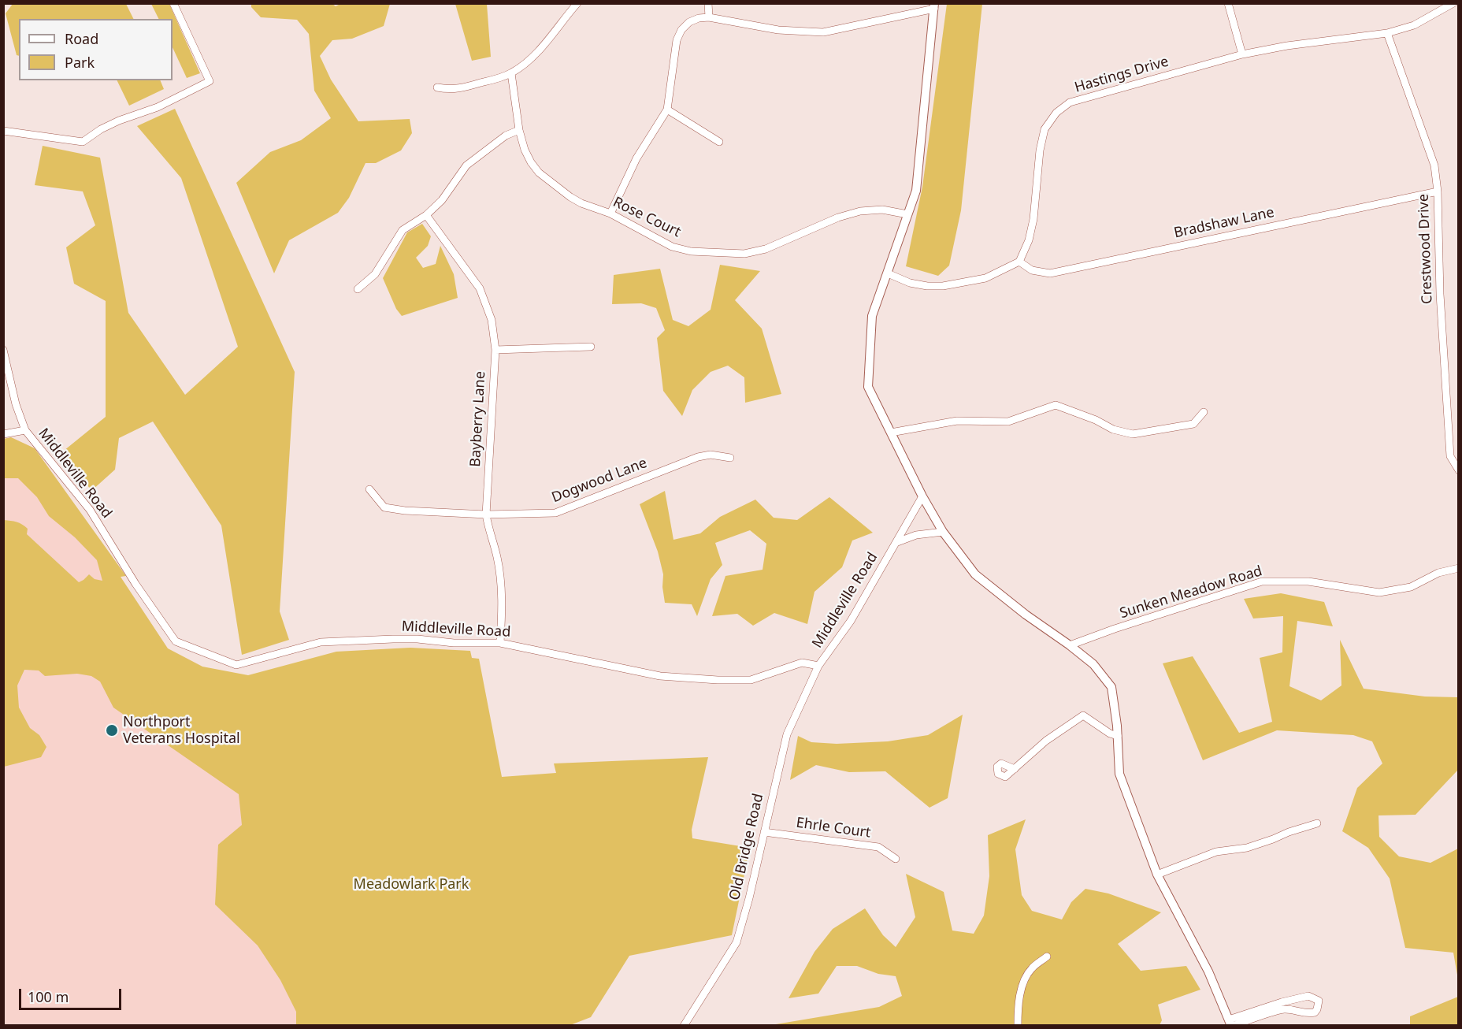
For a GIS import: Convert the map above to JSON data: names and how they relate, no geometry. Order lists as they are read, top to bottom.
{
  "streets": {
    "street": [
      "Hastings Drive",
      "Rose Court",
      "Bradshaw Lane",
      "Crestwood Drive",
      "Bayberry Lane",
      "Middleville Road",
      "Dogwood Lane",
      "Sunken Meadow Road",
      "Ehrle Court",
      "Old Bridge Road"
    ]
  },
  "crossings": [
    ["Hastings Drive", "Bradshaw Lane"],
    ["Hastings Drive", "Crestwood Drive"],
    ["Bradshaw Lane", "Crestwood Drive"],
    ["Bayberry Lane", "Middleville Road"],
    ["Bayberry Lane", "Dogwood Lane"],
    ["Middleville Road", "Old Bridge Road"],
    ["Ehrle Court", "Old Bridge Road"]
  ],
  "parks": ["Meadowlark Park"],
  "places": ["Northport Veterans Hospital"],
  "legend": ["Road", "Park"],
  "scale_bar": "100 m"
}
